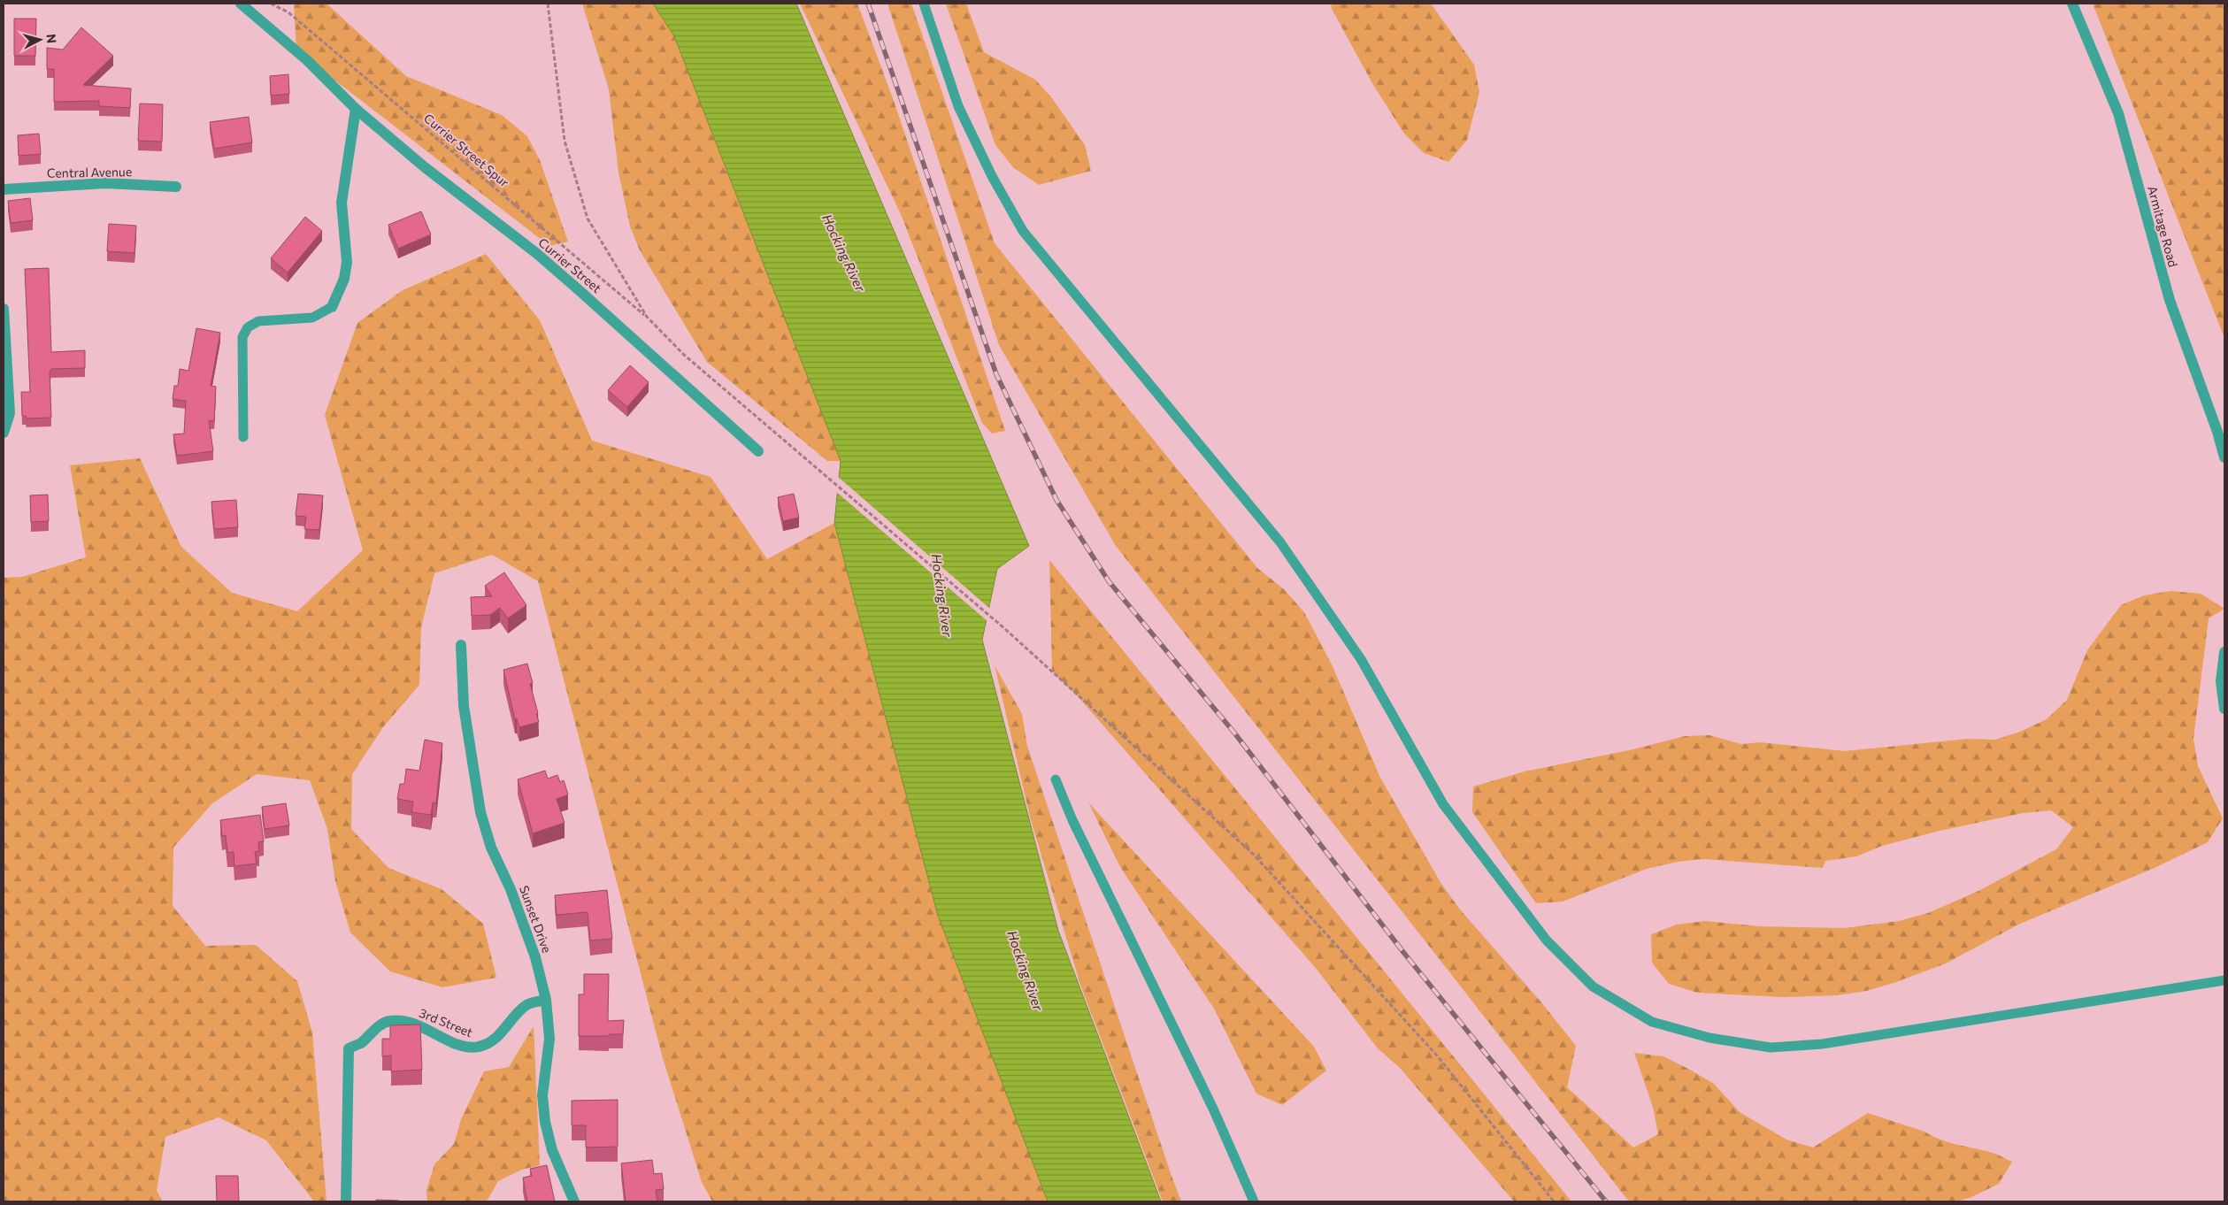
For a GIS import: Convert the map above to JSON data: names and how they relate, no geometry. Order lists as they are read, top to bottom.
{
  "streets": {
    "street": [
      "Central Avenue",
      "Armitage Road",
      "Currier Street",
      "Sunset Drive",
      "3rd Street"
    ],
    "path": ["Currier Street Spur"]
  },
  "crossings": [
    ["Sunset Drive", "3rd Street"]
  ],
  "water": ["Hocking River"],
  "north": "right"
}
